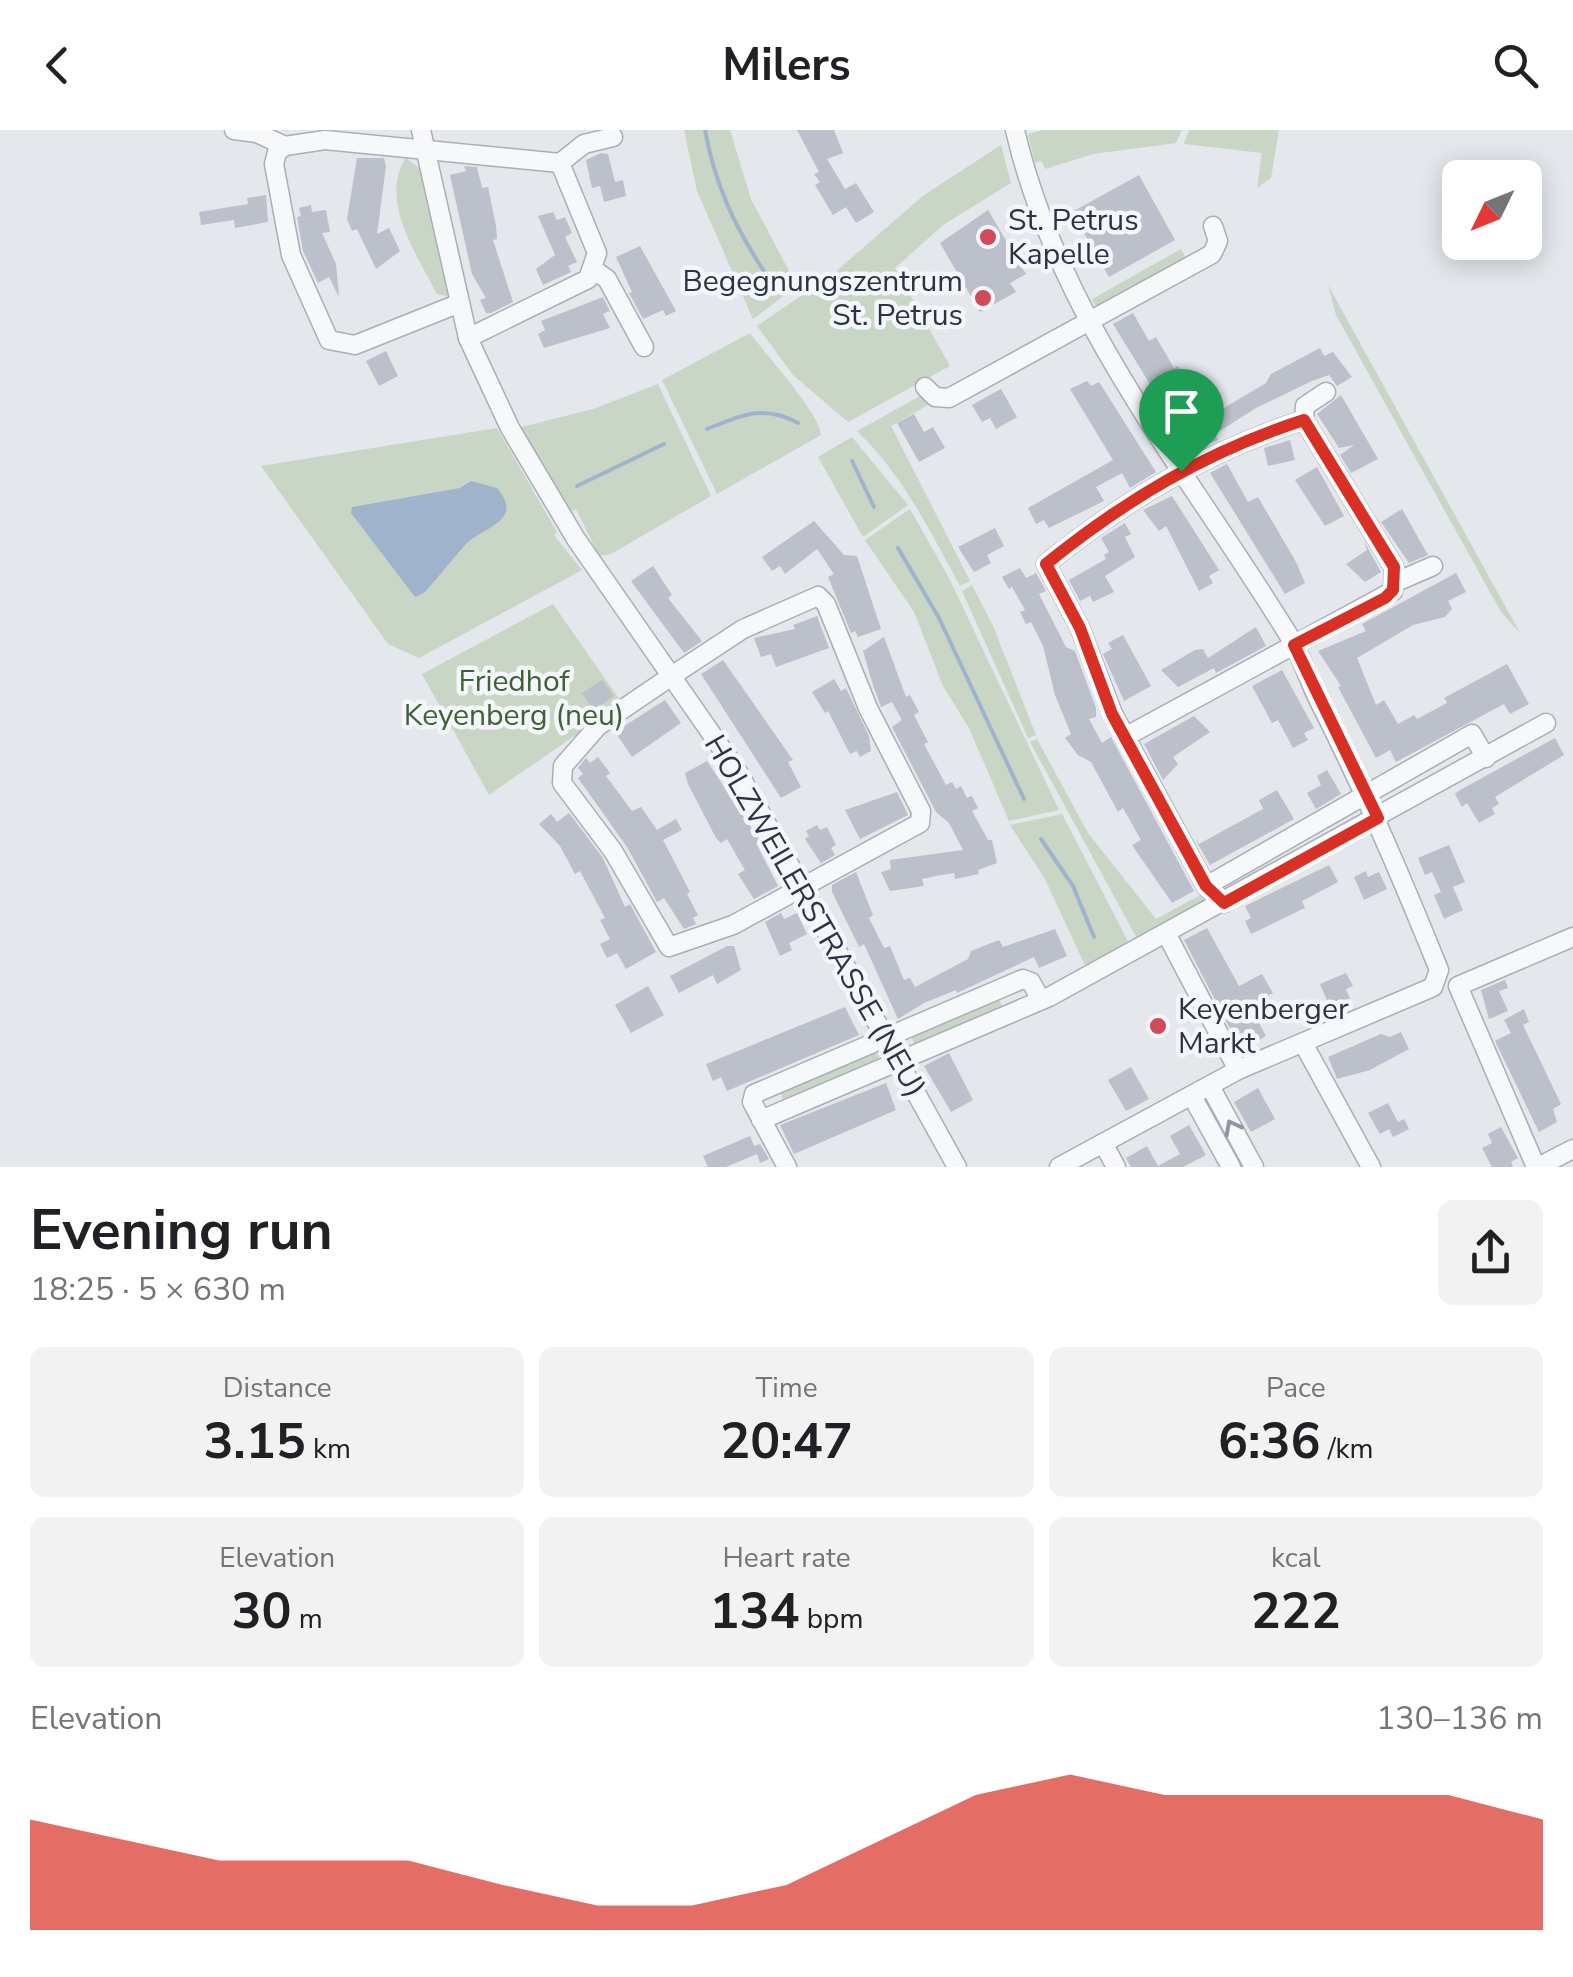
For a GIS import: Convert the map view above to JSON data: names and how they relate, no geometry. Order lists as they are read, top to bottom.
{
  "streets": {
    "street": ["HOLZWEILERSTRASSE (NEU)"]
  },
  "parks": ["Friedhof Keyenberg (neu)"],
  "places": ["St. Petrus Kapelle", "Begegnungszentrum St. Petrus", "Keyenberger Markt"],
  "north": "bottom left",
  "page": {
    "header": "Milers",
    "heading": ["Evening run", "18:25 · 5 × 630 m"],
    "stats": [
      ["Distance", "3.15 km"],
      ["Time", "20:47"],
      ["Pace", "6:36 /km"],
      ["Elevation", "30 m"],
      ["Heart rate", "134 bpm"],
      ["kcal", "222"]
    ],
    "chart": ["Elevation", "130–136 m"]
  }
}
